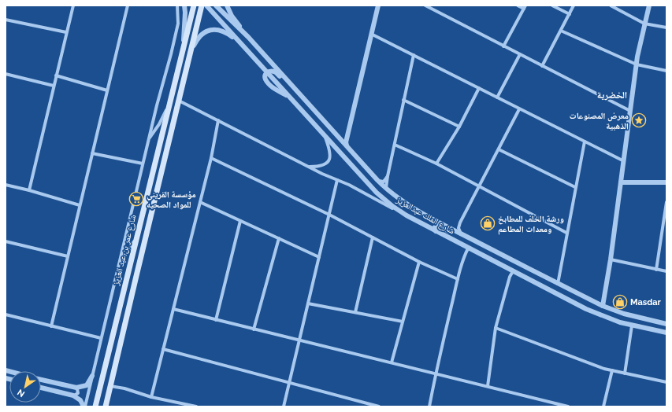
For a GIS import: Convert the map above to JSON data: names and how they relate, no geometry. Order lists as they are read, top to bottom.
{
  "streets": {
    "main road": ["شارع عمر بن عبد العزيز"],
    "street": ["شارع الملك عبدالعزيز"]
  },
  "districts": ["الخضرية"],
  "places": {
    "place": ["معرض المصنوعات الذهبية"],
    "supermarket": ["مؤسسة القريني للمواد الصحيه"],
    "shop": ["ورشة الخلف للمطابخ ومعدات المطاعم", "Masdar"]
  },
  "north": "bottom left"
}
